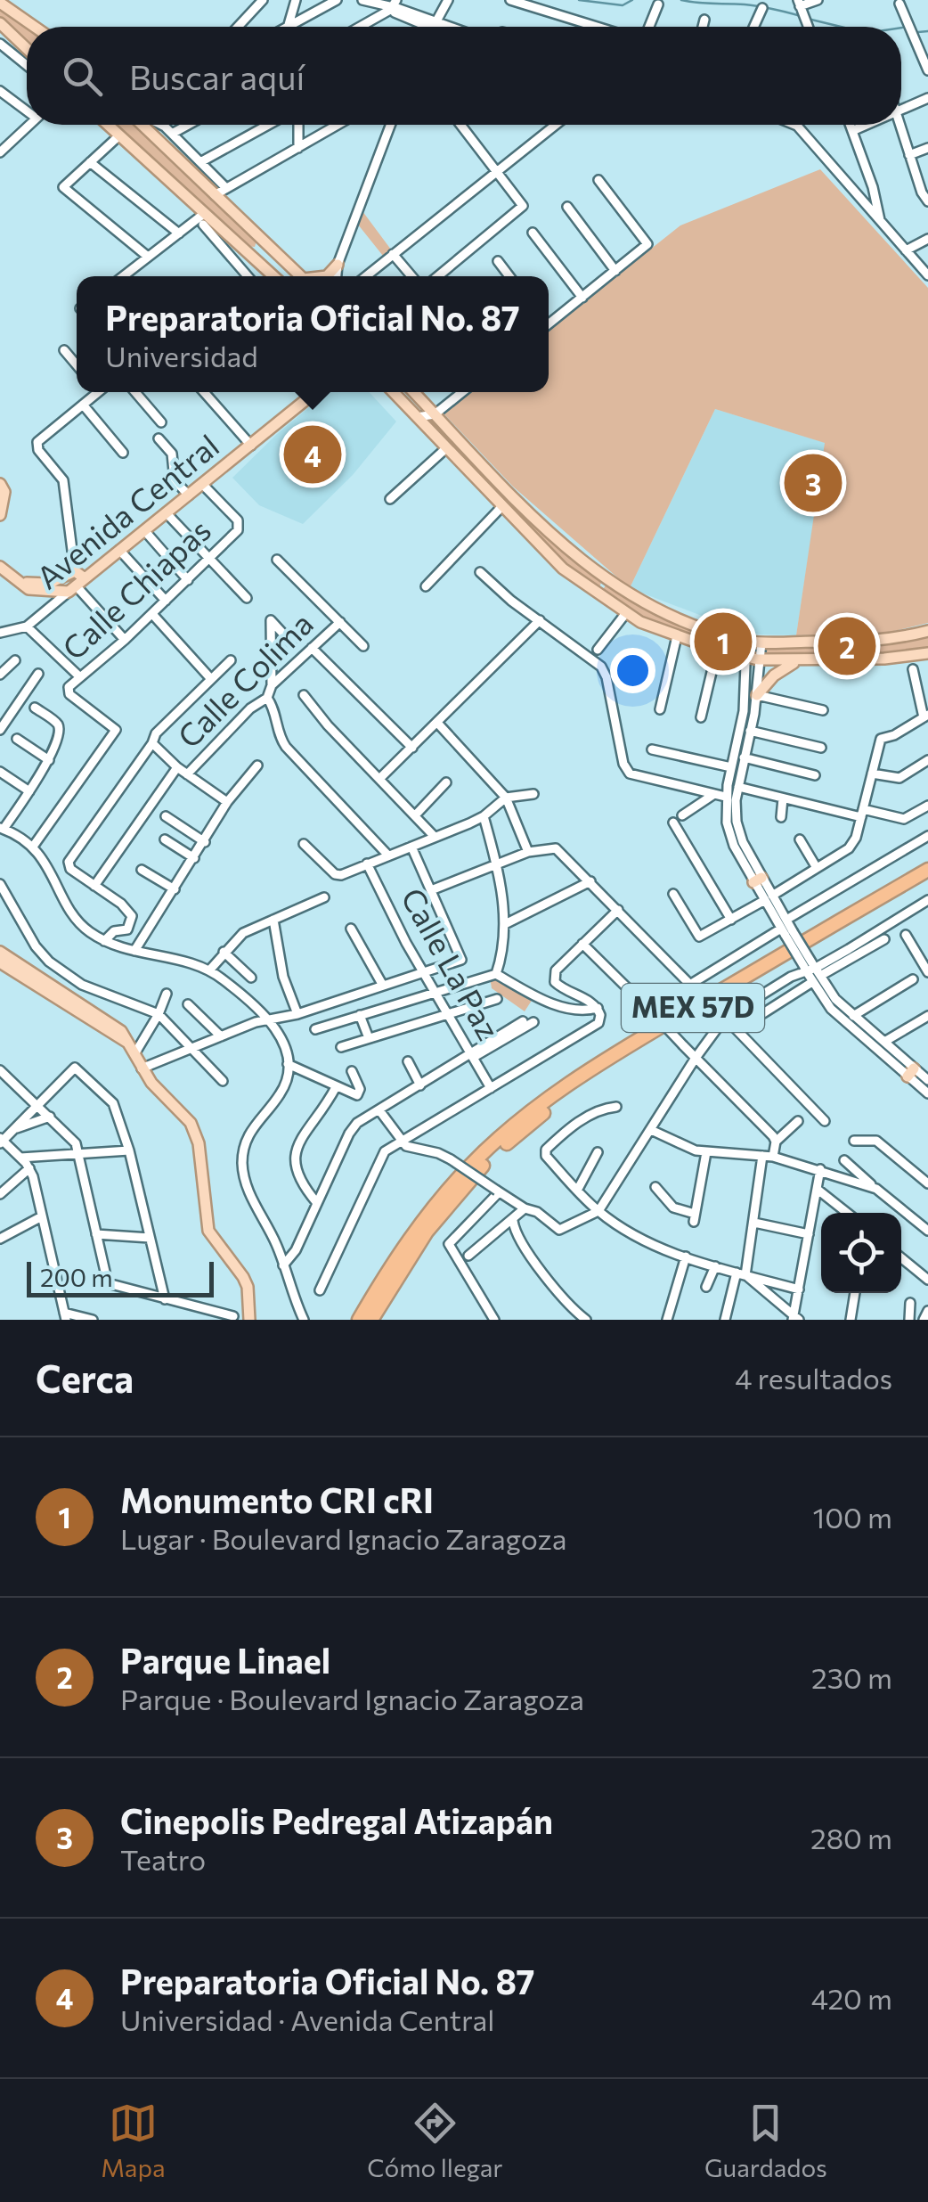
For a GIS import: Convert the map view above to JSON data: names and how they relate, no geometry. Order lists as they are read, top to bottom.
{
  "streets": {
    "highway": ["MEX 57D"],
    "main road": ["Avenida Central"],
    "street": ["Calle Chiapas", "Calle Colima", "Calle La Paz"]
  },
  "crossings": [
    ["Avenida Central", "Calle Chiapas"]
  ],
  "scale_bar": "200 m",
  "page": {
    "search": "Buscar aquí",
    "popup": ["Preparatoria Oficial No. 87", "Universidad"],
    "pins": [
      "4",
      "3",
      "1",
      "2"
    ],
    "scale": "200 m",
    "heading": ["Cerca", "4 resultados"],
    "list": [
      {
        "mark": "1",
        "name": "Monumento CRI cRI",
        "note": "Lugar · Boulevard Ignacio Zaragoza",
        "value": "100 m"
      },
      {
        "mark": "2",
        "name": "Parque Linael",
        "note": "Parque · Boulevard Ignacio Zaragoza",
        "value": "230 m"
      },
      {
        "mark": "3",
        "name": "Cinepolis Pedregal Atizapán",
        "note": "Teatro",
        "value": "280 m"
      },
      {
        "mark": "4",
        "name": "Preparatoria Oficial No. 87",
        "note": "Universidad · Avenida Central",
        "value": "420 m"
      }
    ],
    "nav": ["Mapa", "Cómo llegar", "Guardados"]
  }
}
